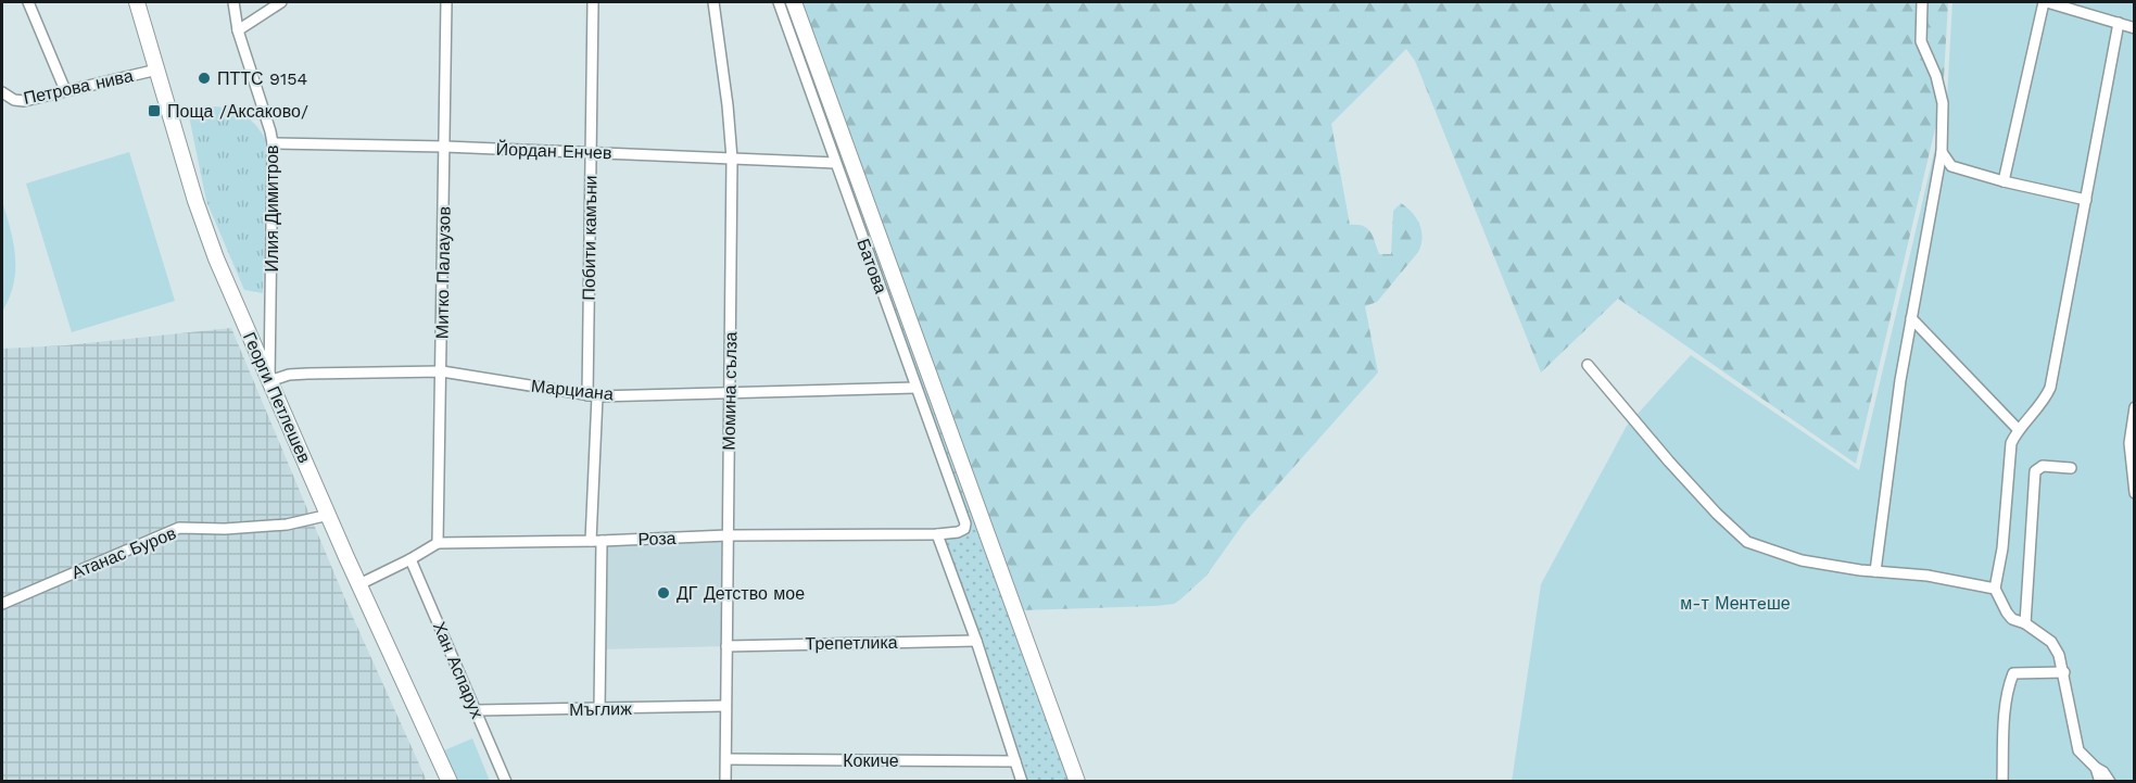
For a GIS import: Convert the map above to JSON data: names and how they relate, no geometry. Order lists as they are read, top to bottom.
{
  "streets": {
    "main road": ["Георги Петлешев"],
    "street": [
      "Петрова нива",
      "Йордан Енчев",
      "Илия Димитров",
      "Побити камъни",
      "Батова",
      "Митко Палаузов",
      "Марциана",
      "Момина сълза",
      "Роза",
      "Атанас Буров",
      "Трепетлика",
      "Хан Аспарух",
      "Мъглиж",
      "Кокиче"
    ]
  },
  "crossings": [
    ["Петрова нива", "Георги Петлешев"],
    ["Йордан Енчев", "Илия Димитров"],
    ["Йордан Енчев", "Побити камъни"],
    ["Йордан Енчев", "Батова"],
    ["Йордан Енчев", "Митко Палаузов"],
    ["Йордан Енчев", "Момина сълза"],
    ["Илия Димитров", "Марциана"],
    ["Илия Димитров", "Георги Петлешев"],
    ["Побити камъни", "Марциана"],
    ["Побити камъни", "Роза"],
    ["Побити камъни", "Мъглиж"],
    ["Батова", "Марциана"],
    ["Батова", "Роза"],
    ["Митко Палаузов", "Марциана"],
    ["Митко Палаузов", "Роза"],
    ["Марциана", "Момина сълза"],
    ["Марциана", "Георги Петлешев"],
    ["Момина сълза", "Роза"],
    ["Момина сълза", "Трепетлика"],
    ["Момина сълза", "Мъглиж"],
    ["Момина сълза", "Кокиче"],
    ["Георги Петлешев", "Атанас Буров"],
    ["Хан Аспарух", "Мъглиж"]
  ],
  "parks": ["м-т Ментeше"],
  "places": {
    "other": ["ПТТС 9154", "ДГ Детство мое"],
    "transit": ["Поща /Аксаково/"]
  }
}
